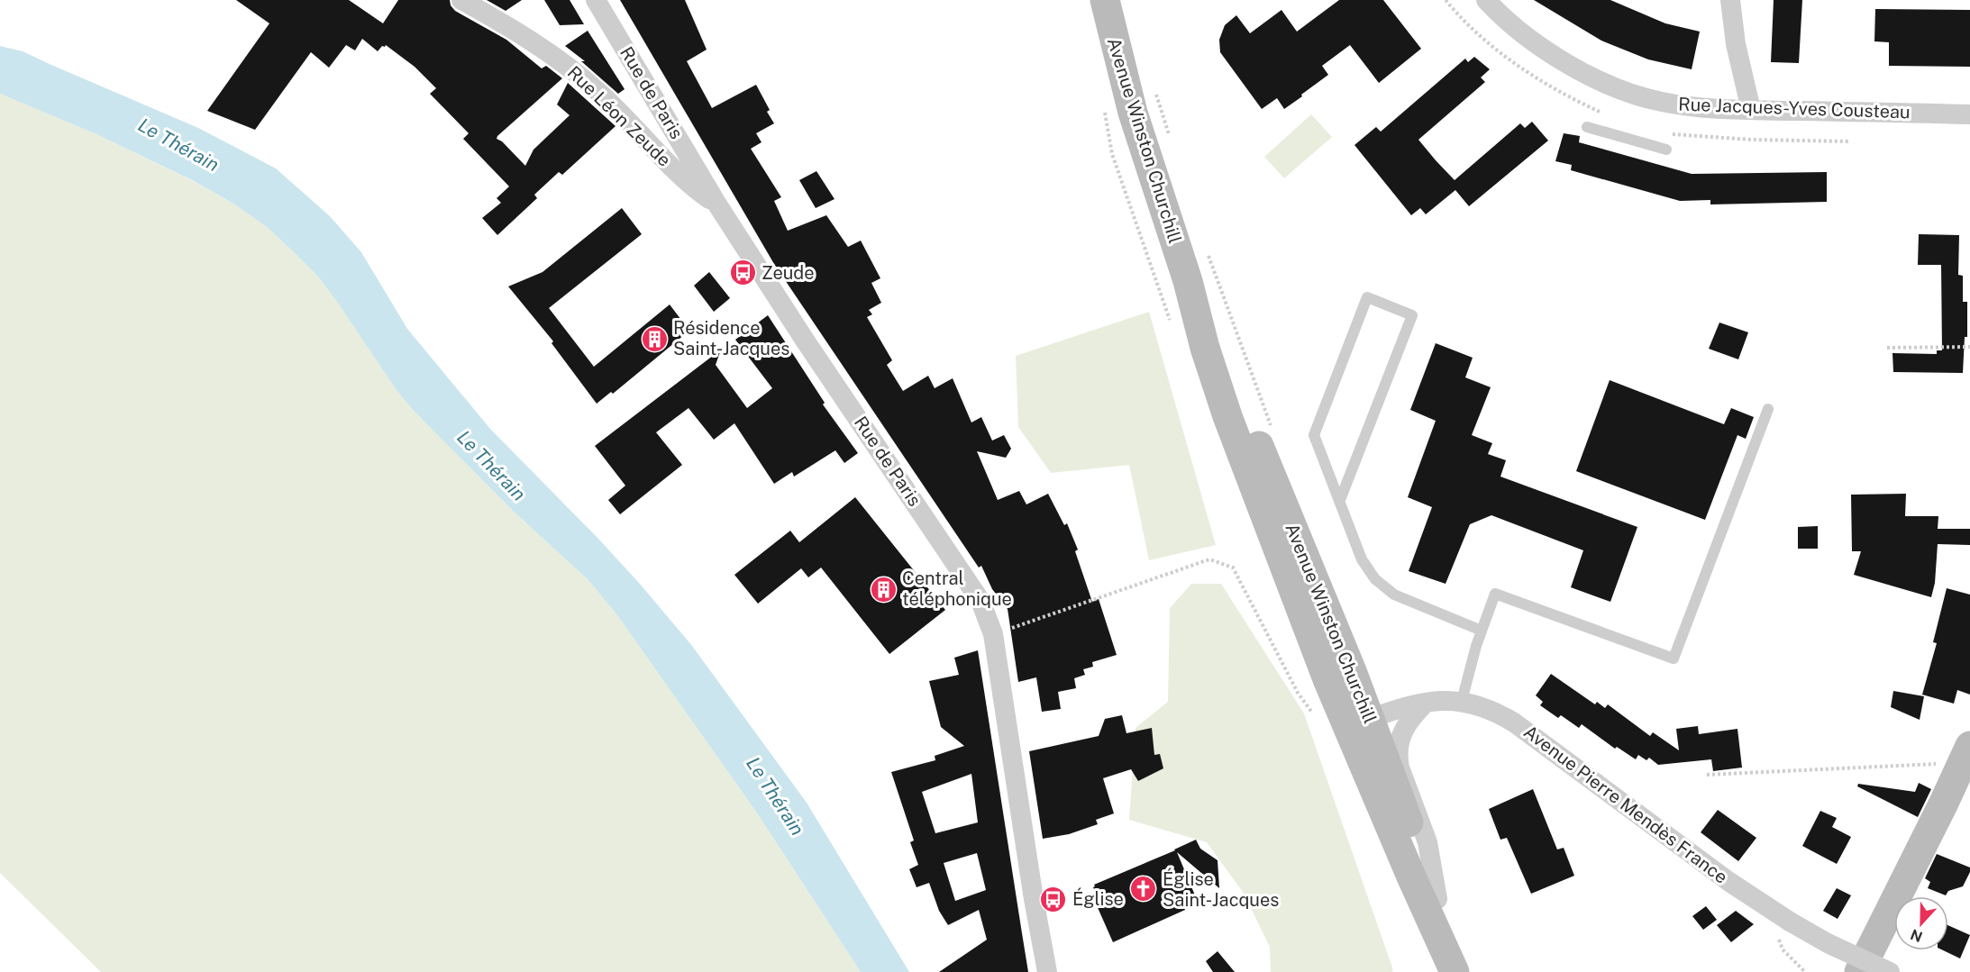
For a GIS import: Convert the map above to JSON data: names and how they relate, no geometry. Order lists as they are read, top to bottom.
{
  "streets": {
    "main road": ["Avenue Winston Churchill"],
    "street": [
      "Rue de Paris",
      "Rue Jacques-Yves Cousteau",
      "Rue Léon Zeude",
      "Avenue Pierre Mendès France"
    ]
  },
  "crossings": [
    ["Rue de Paris", "Rue Léon Zeude"],
    ["Avenue Winston Churchill", "Avenue Pierre Mendès France"]
  ],
  "water": ["Le Thérain"],
  "places": {
    "bus stop": ["Zeude", "Église"],
    "building": ["Résidence Saint-Jacques", "Central téléphonique"],
    "church": ["Église Saint-Jacques"]
  },
  "north": "bottom"
}
